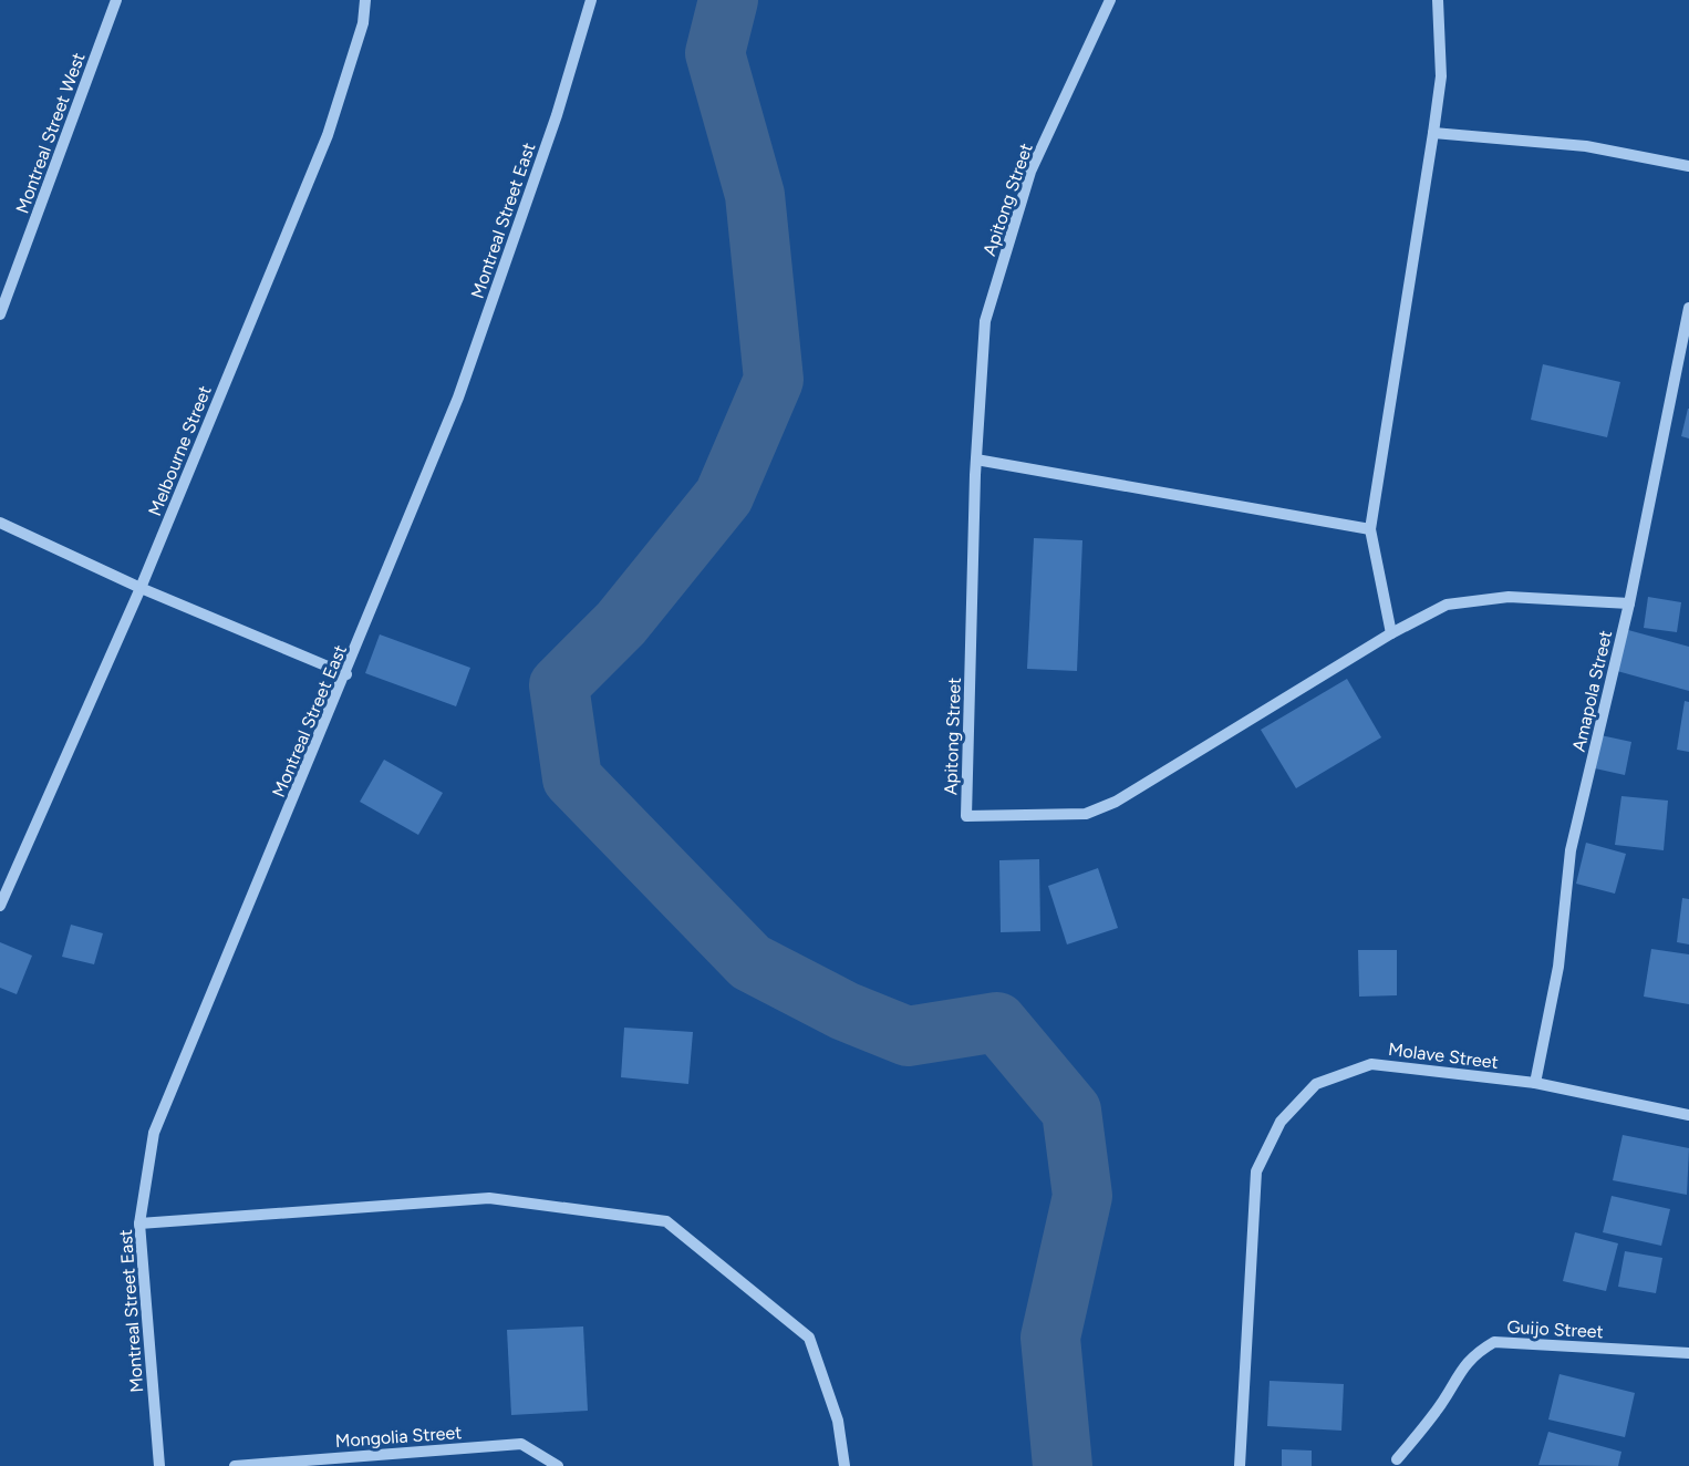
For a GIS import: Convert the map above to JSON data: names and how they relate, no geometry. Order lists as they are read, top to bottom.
{
  "streets": {
    "street": [
      "Montreal Street West",
      "Apitong Street",
      "Montreal Street East",
      "Melbourne Street",
      "Amapola Street",
      "Molave Street",
      "Guijo Street",
      "Mongolia Street"
    ]
  },
  "crossings": [
    ["Apitong Street", "Amapola Street"],
    ["Amapola Street", "Molave Street"]
  ]
}
